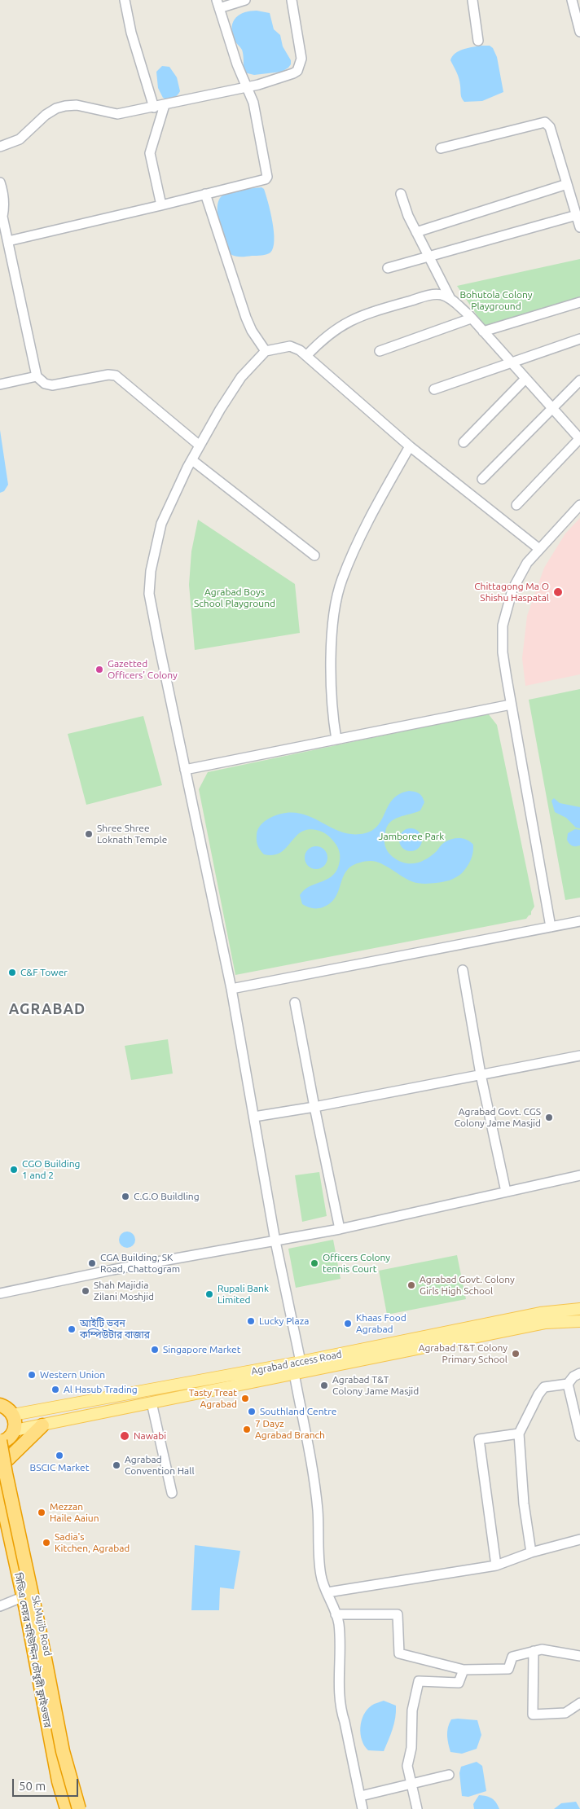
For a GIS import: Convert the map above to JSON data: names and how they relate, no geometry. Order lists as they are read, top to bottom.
{
  "streets": {
    "highway": ["Sk.Mujib Road", "সিডিএ মেয়র মহিউদ্দিন চৌধুরী ফ্লাইওভার"],
    "main road": ["Agrabad access Road"]
  },
  "crossings": [
    ["Sk.Mujib Road", "সিডিএ মেয়র মহিউদ্দিন চৌধুরী ফ্লাইওভার"]
  ],
  "districts": ["AGRABAD"],
  "parks": ["Bohutola Colony Playground", "Agrabad Boys School Playground", "Jamboree Park"],
  "places": [
    "Chittagong Ma O Shishu Haspatal",
    "Gazetted Officers' Colony",
    "Shree Shree Loknath Temple",
    "C&F Tower",
    "Agrabad Govt. CGS Colony Jame Masjid",
    "CGO Building 1 and 2",
    "C.G.O Buildling",
    "CGA Building, SK Road, Chattogram",
    "Officers Colony tennis Court",
    "Agrabad Govt. Colony Girls High School",
    "Shah Majidia Zilani Moshjid",
    "Rupali Bank Limited",
    "Lucky Plaza",
    "Khaas Food Agrabad",
    "আইটি ভবন কম্পিউটার বাজার",
    "Singapore Market",
    "Agrabad T&T Colony Primary School",
    "Western Union",
    "Agrabad T&T Colony Jame Masjid",
    "Al Hasub Trading",
    "Tasty Treat Agrabad",
    "Southland Centre",
    "7 Dayz Agrabad Branch",
    "Nawabi",
    "BSCIC Market",
    "Agrabad Convention Hall",
    "Mezzan Haile Aaiun",
    "Sadia's Kitchen, Agrabad"
  ],
  "scale_bar": "50 m"
}
